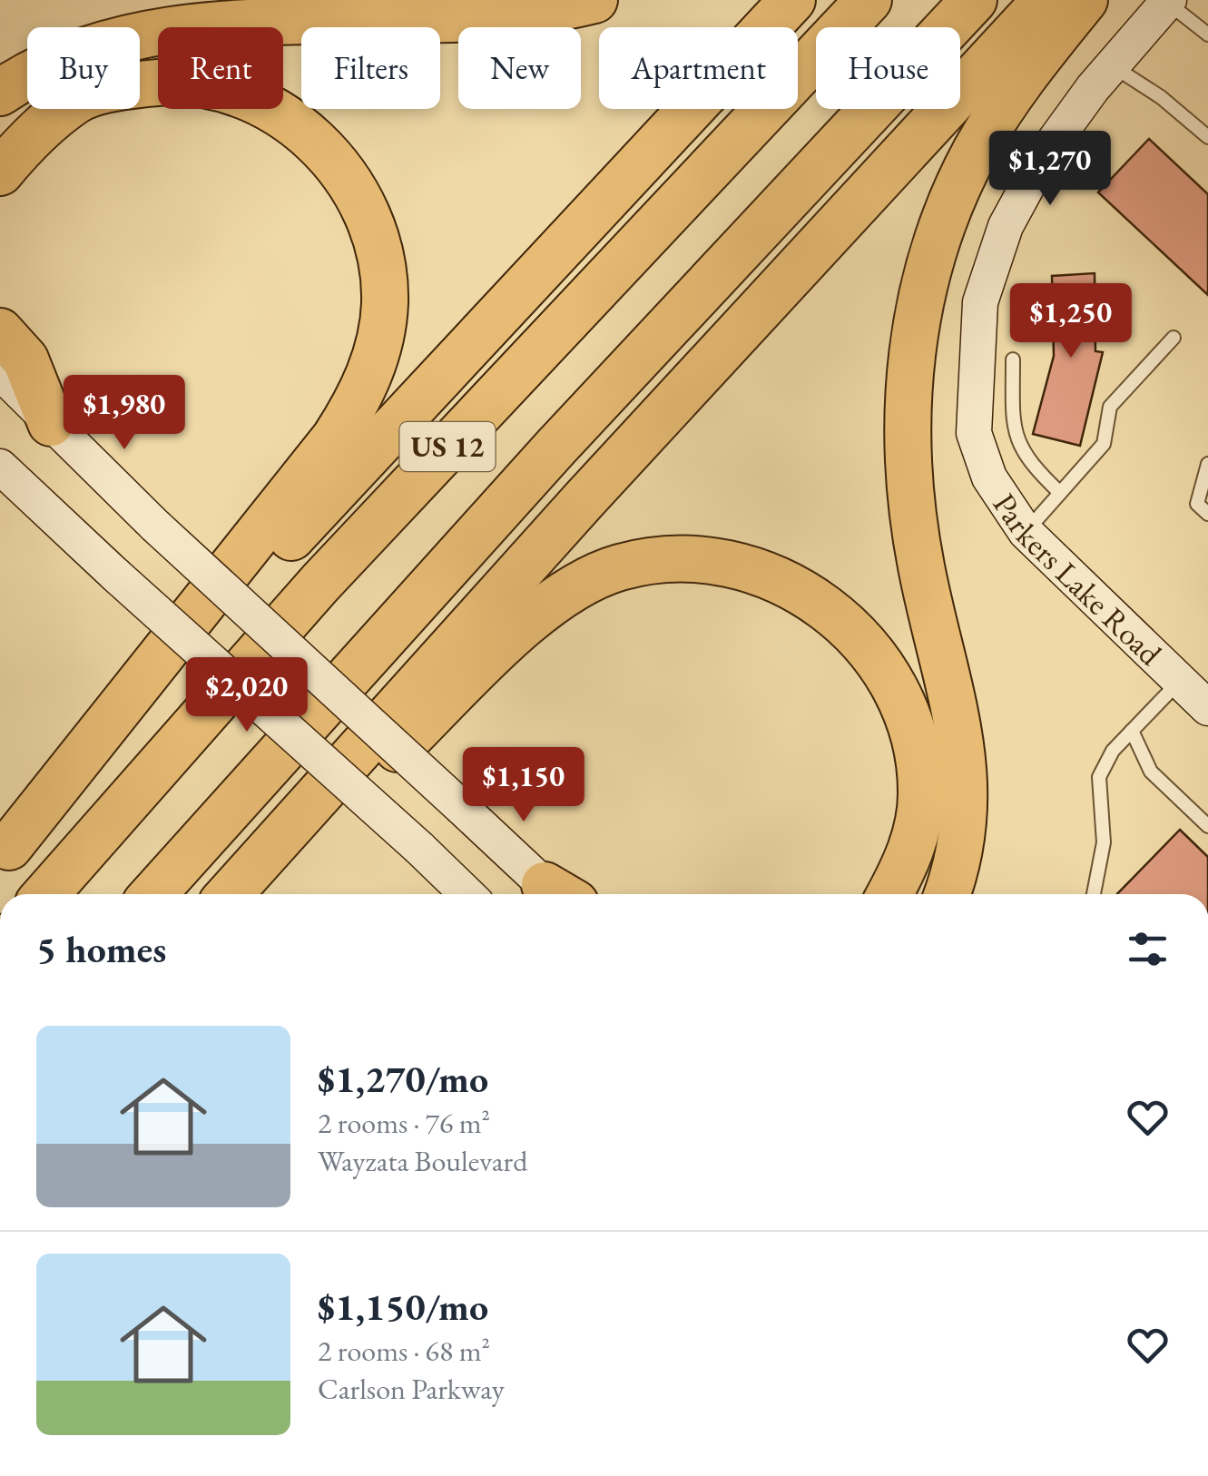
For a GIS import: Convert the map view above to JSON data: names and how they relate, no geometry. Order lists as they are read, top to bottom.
{
  "streets": {
    "highway": ["US 12"],
    "main road": ["Parkers Lake Road"]
  },
  "page": {
    "chip": [
      "Buy",
      "Rent",
      "Filters",
      "New",
      "Apartment",
      "House"
    ],
    "price": [
      "$1,270",
      "$1,250",
      "$1,980",
      "$2,020",
      "$1,150"
    ],
    "heading": "5 homes",
    "list": [
      {
        "name": "$1,270/mo",
        "note": "2 rooms · 76 m² · Wayzata Boulevard"
      },
      {
        "name": "$1,150/mo",
        "note": "2 rooms · 68 m² · Carlson Parkway"
      }
    ]
  }
}
